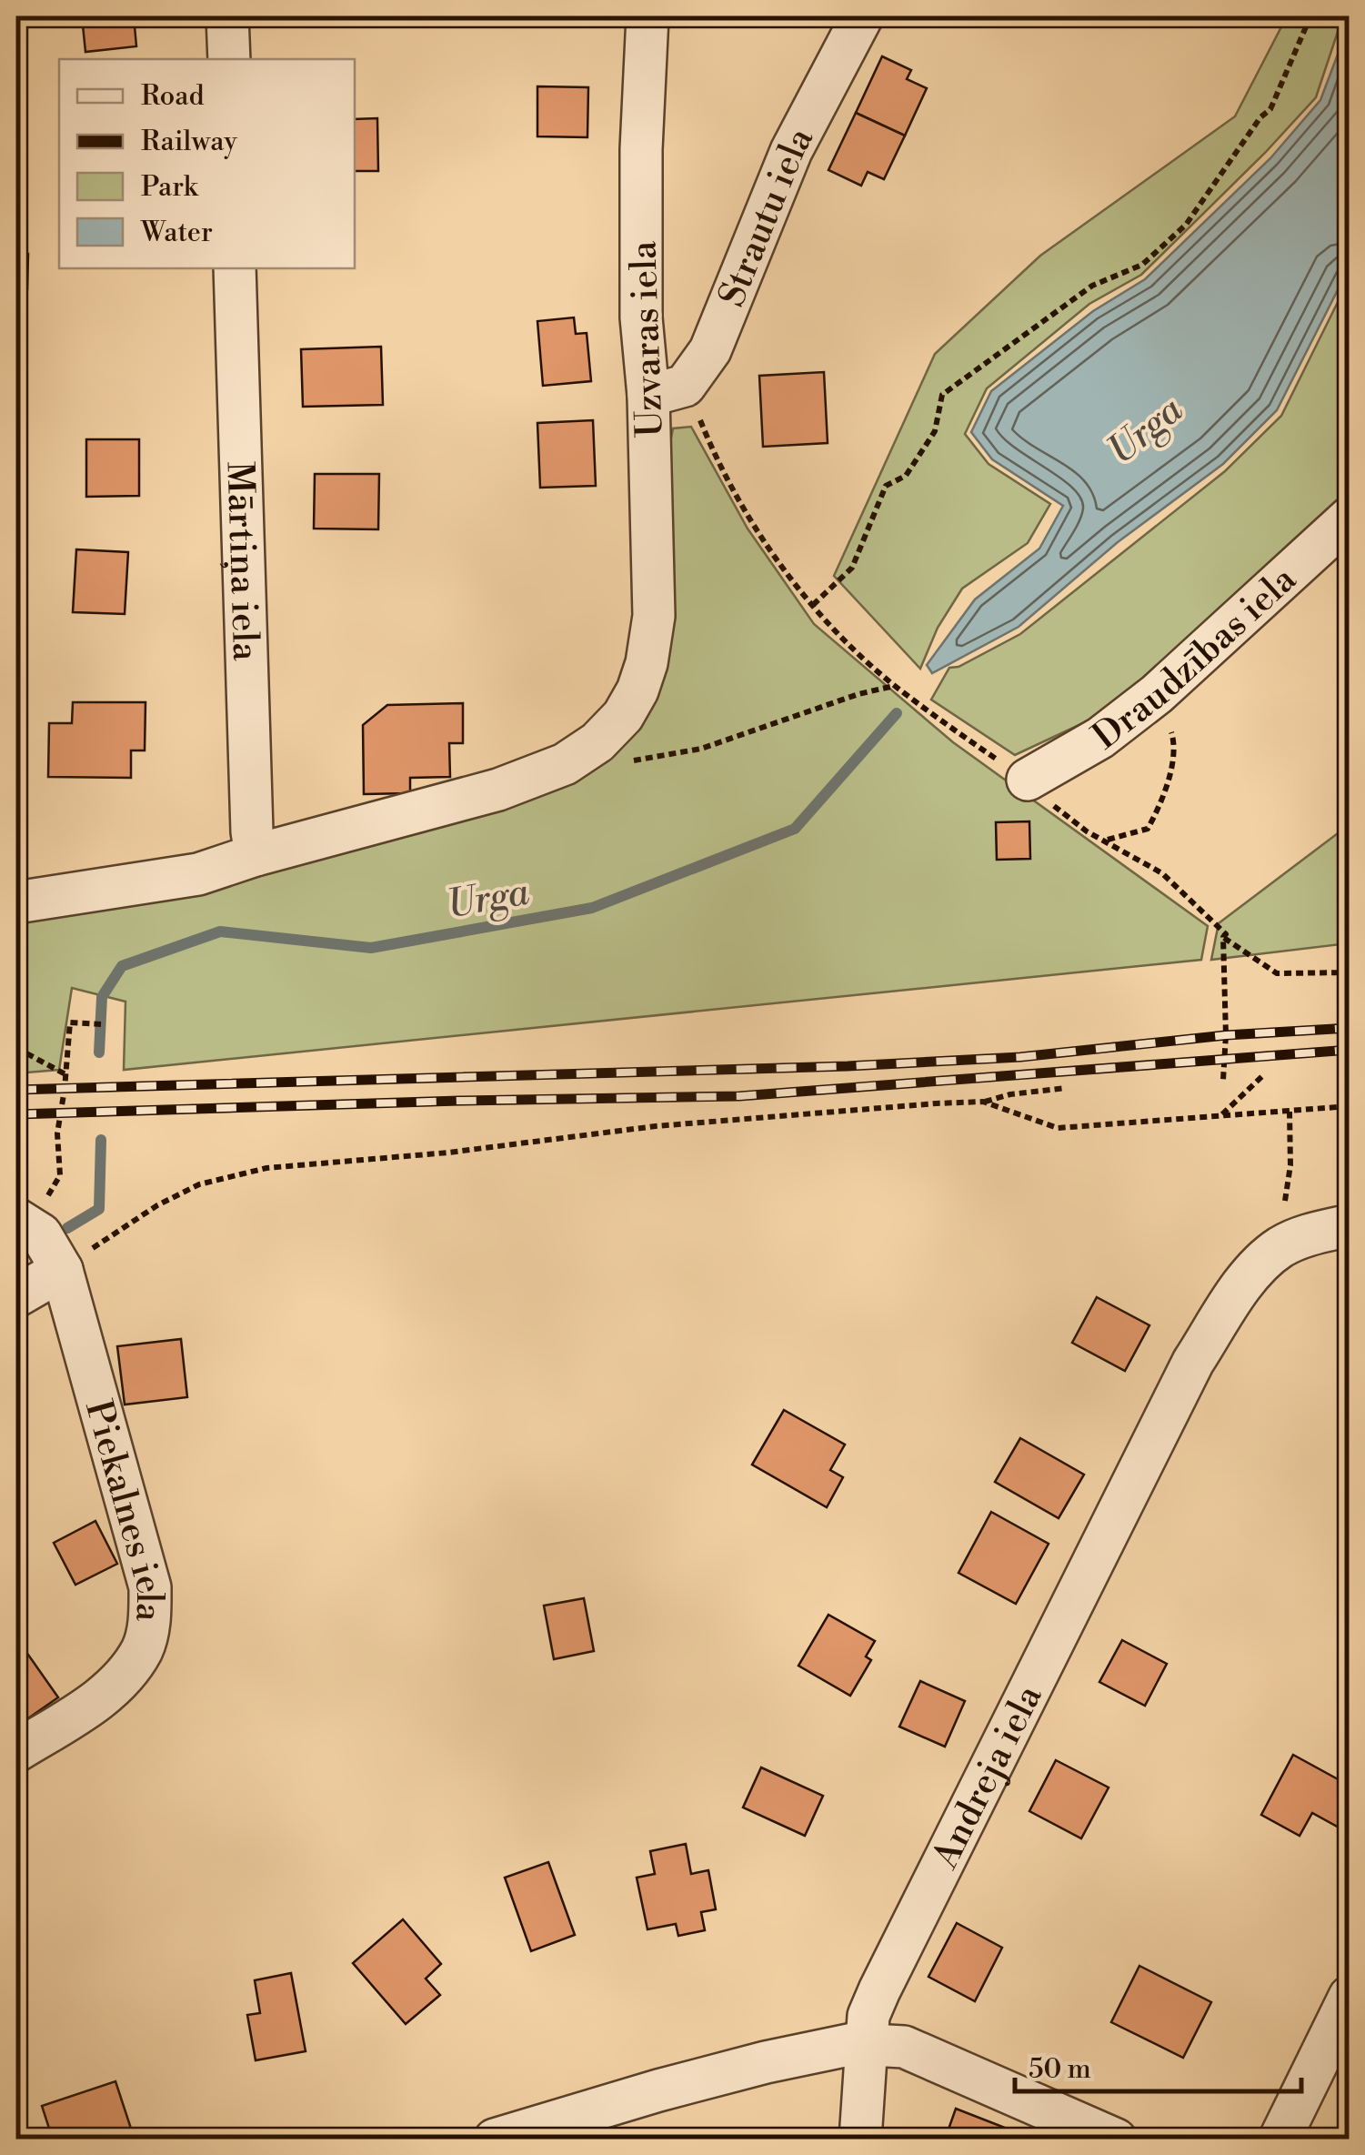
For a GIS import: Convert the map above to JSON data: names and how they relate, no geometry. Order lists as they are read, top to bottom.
{
  "streets": {
    "street": [
      "Strautu iela",
      "Uzvaras iela",
      "Mārtiņa iela",
      "Draudzības iela",
      "Piekalnes iela",
      "Andreja iela"
    ]
  },
  "crossings": [
    ["Strautu iela", "Uzvaras iela"],
    ["Uzvaras iela", "Mārtiņa iela"]
  ],
  "water": ["Urga"],
  "legend": [
    "Road",
    "Railway",
    "Park",
    "Water"
  ],
  "scale_bar": "50 m"
}
